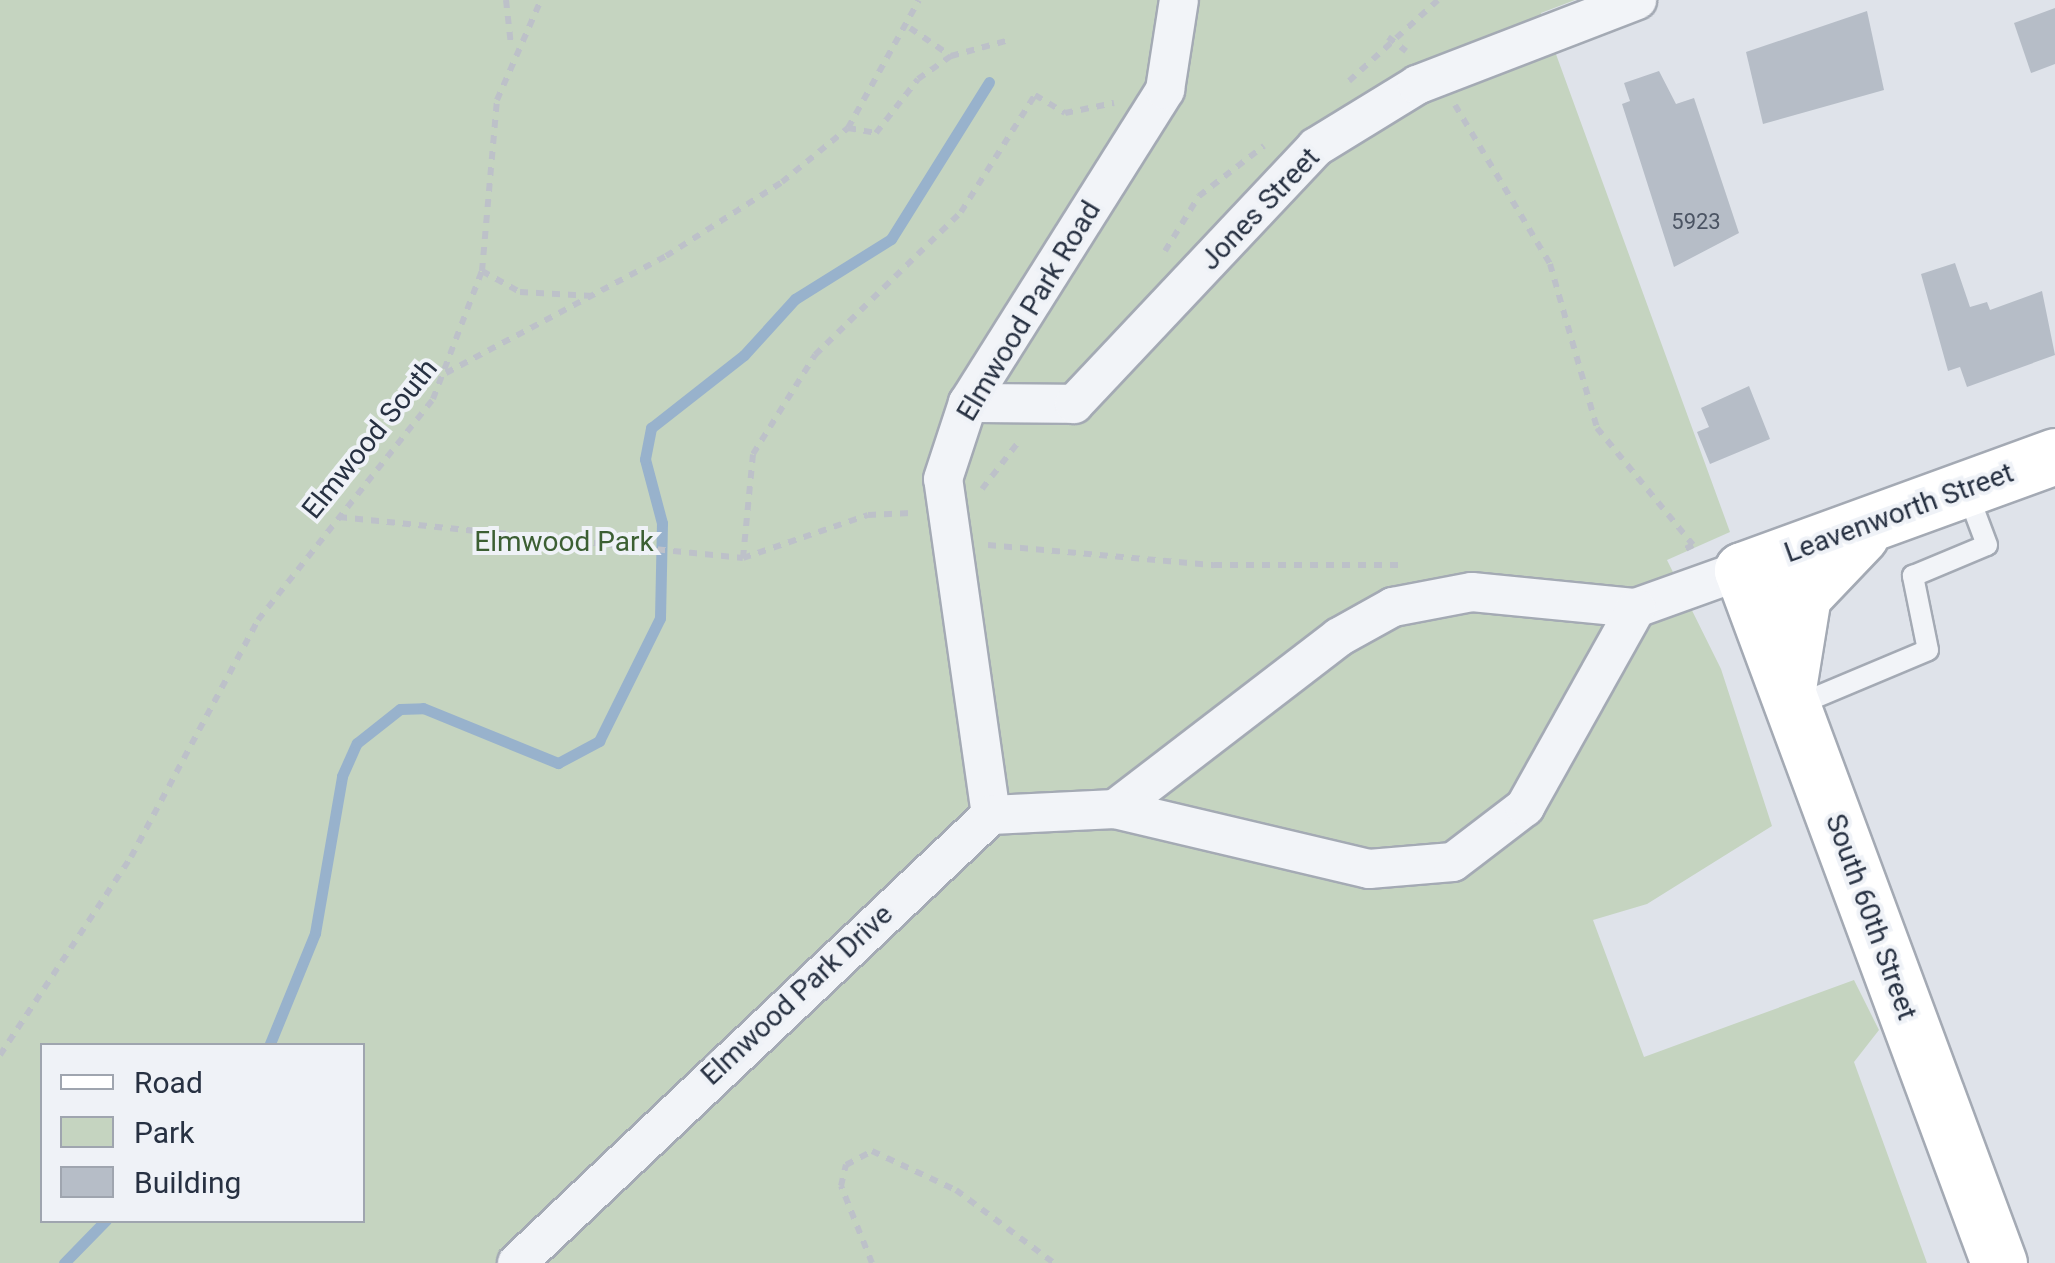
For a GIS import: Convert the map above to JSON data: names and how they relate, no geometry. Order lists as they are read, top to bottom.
{
  "streets": {
    "main road": ["Leavenworth Street", "South 60th Street"],
    "street": ["Jones Street", "Elmwood Park Road", "Elmwood Park Drive"],
    "path": ["Elmwood South"]
  },
  "crossings": [
    ["Jones Street", "Elmwood Park Road"],
    ["Elmwood Park Road", "Elmwood Park Drive"],
    ["Leavenworth Street", "South 60th Street"]
  ],
  "parks": ["Elmwood Park"],
  "house_numbers": ["5923"],
  "legend": ["Road", "Park", "Building"]
}
